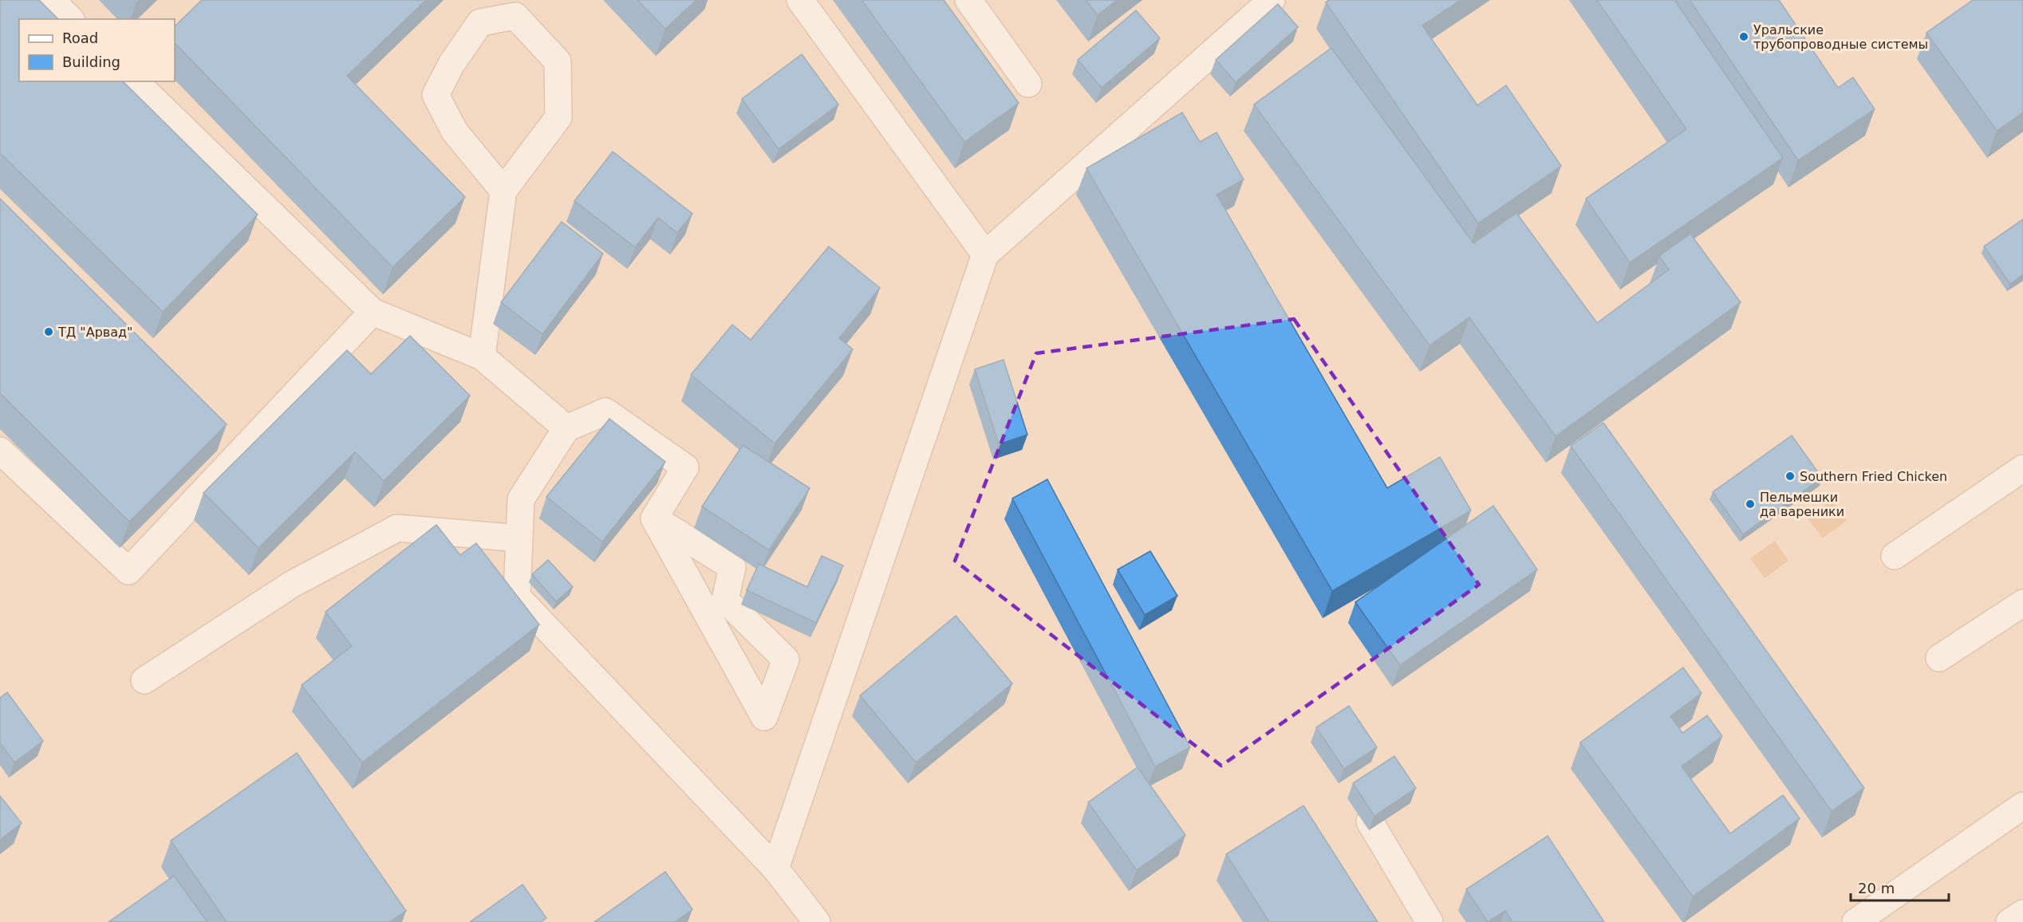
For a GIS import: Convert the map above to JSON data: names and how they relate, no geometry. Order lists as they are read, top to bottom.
{
  "places": [
    "Уральские трубопроводные системы",
    "ТД \"Арвад\"",
    "Southern Fried Chicken",
    "Пельмешки да вареники"
  ],
  "legend": ["Road", "Building"],
  "scale_bar": "20 m"
}
